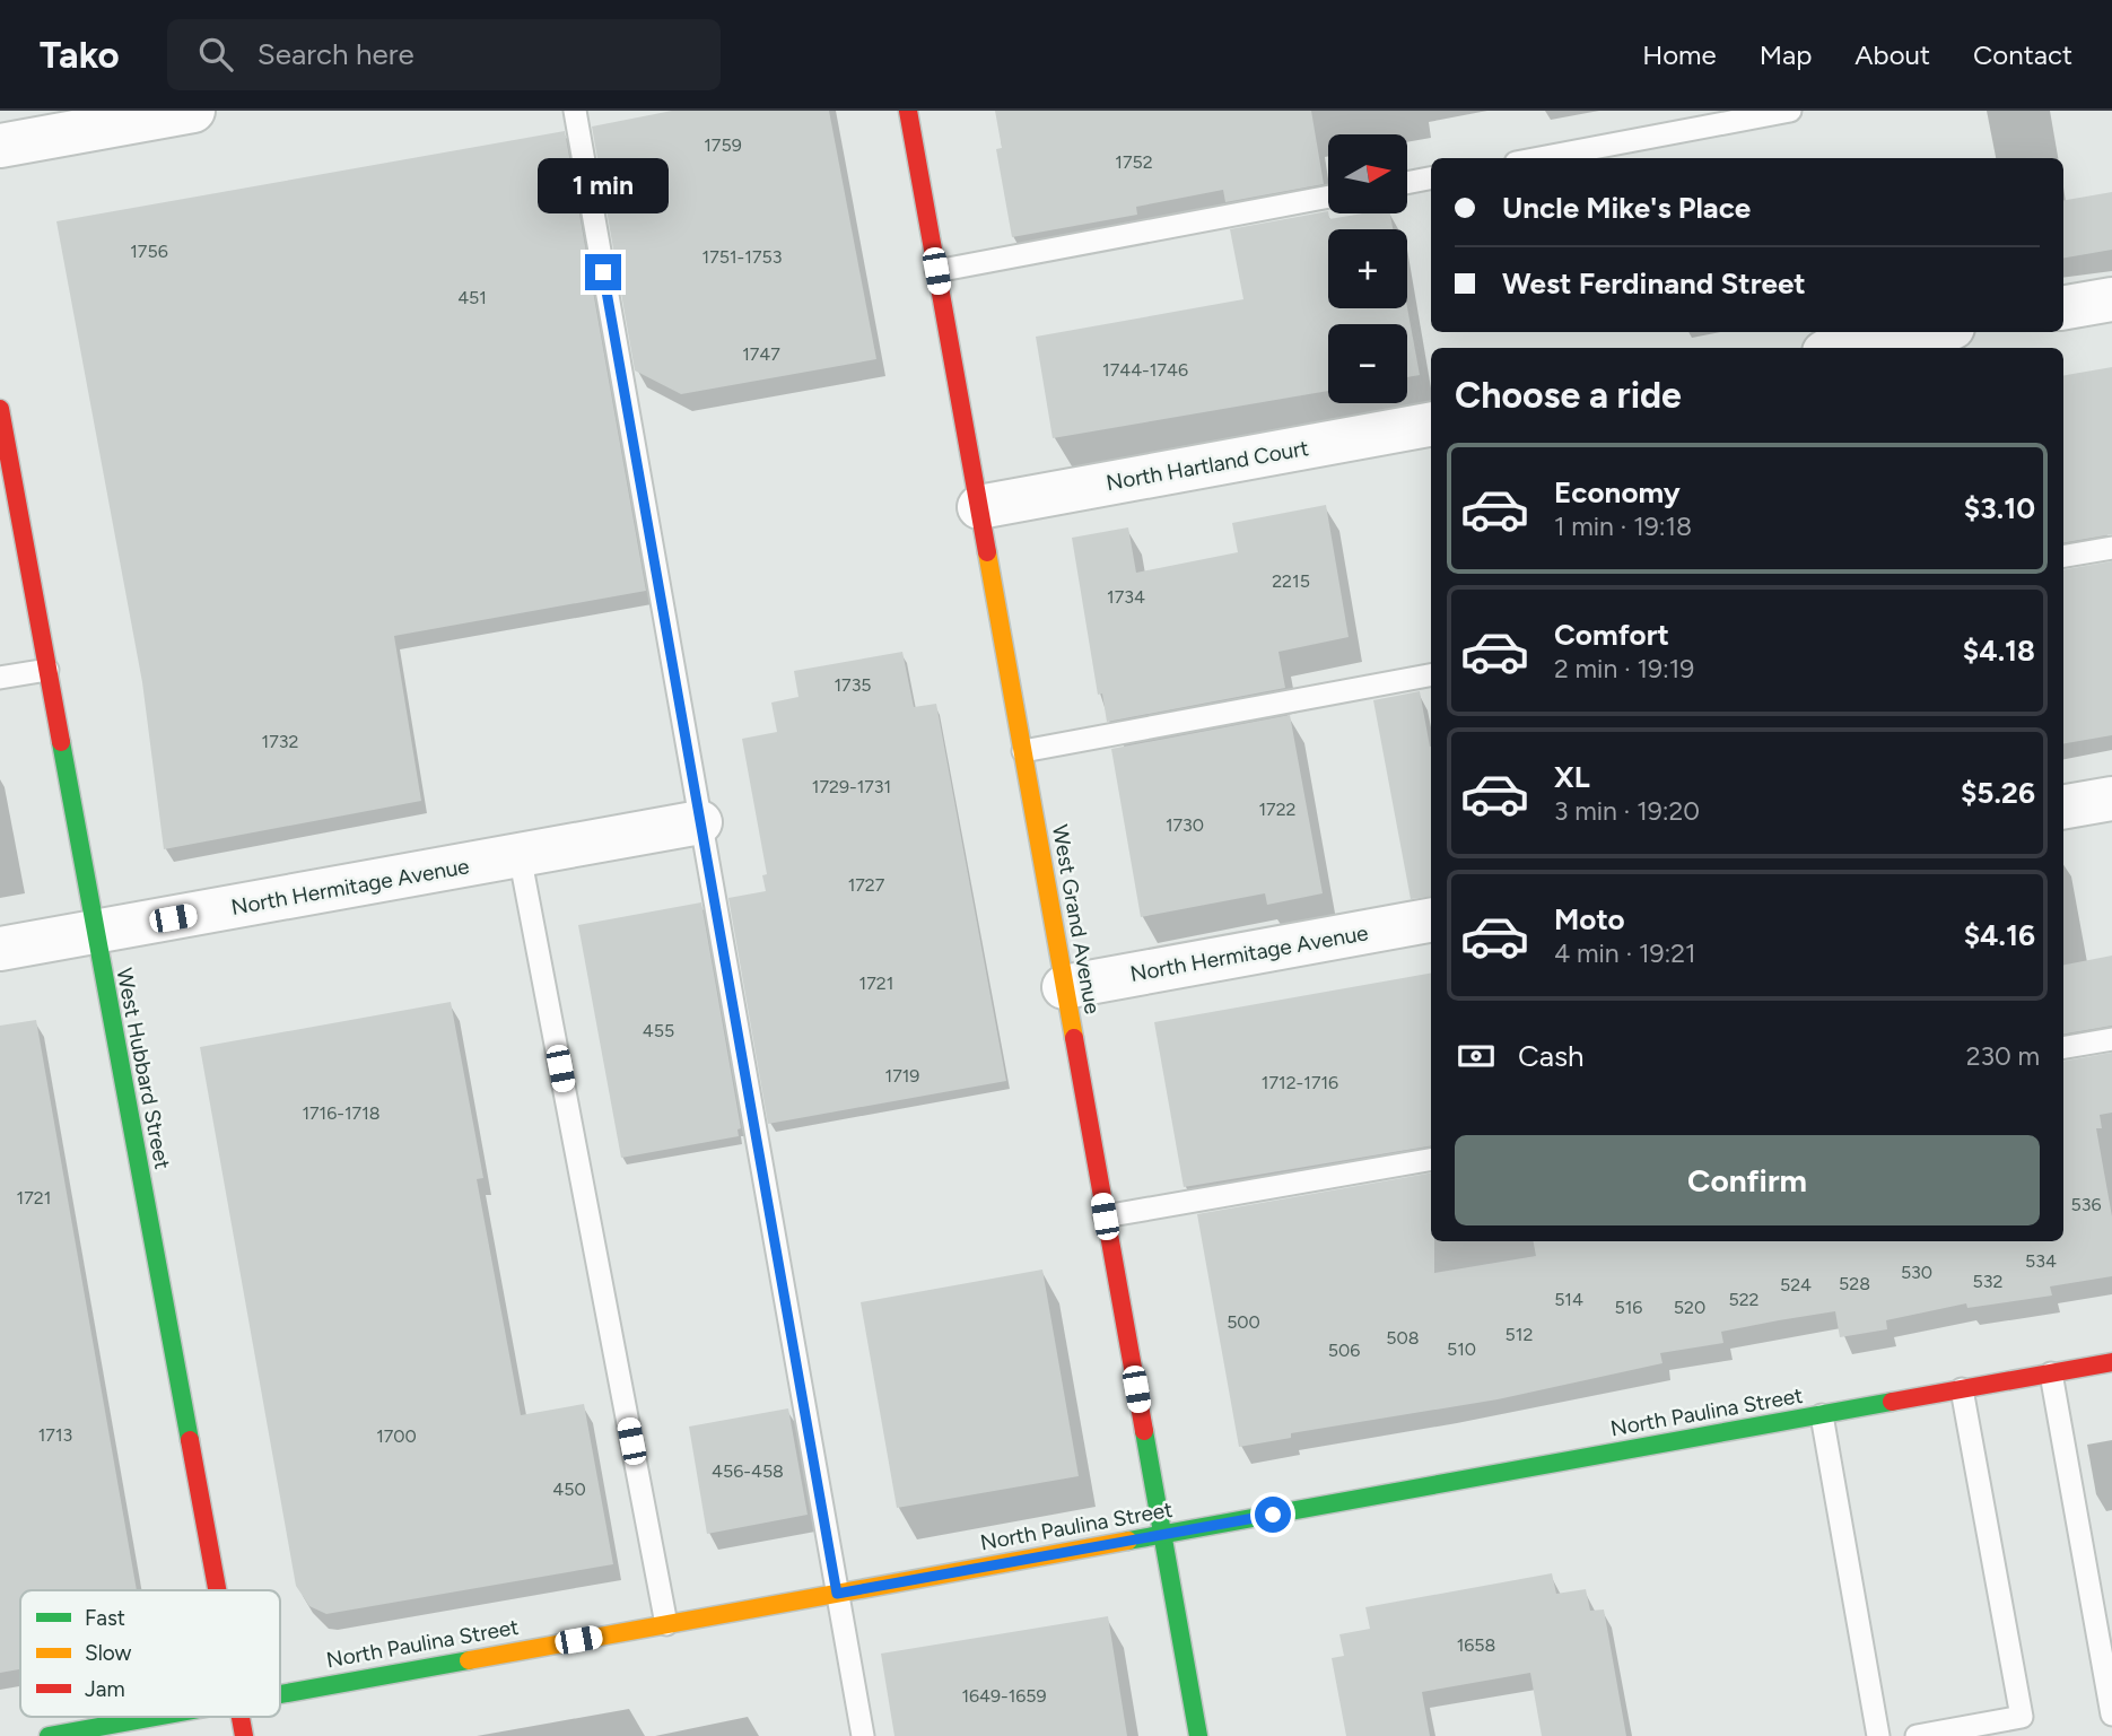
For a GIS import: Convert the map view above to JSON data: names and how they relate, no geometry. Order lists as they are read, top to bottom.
{
  "streets": {
    "street": [
      "North Hartland Court",
      "North Hermitage Avenue",
      "West Grand Avenue",
      "West Hubbard Street",
      "North Paulina Street"
    ]
  },
  "crossings": [
    ["North Hartland Court", "West Grand Avenue"],
    ["North Hermitage Avenue", "West Grand Avenue"],
    ["North Hermitage Avenue", "West Hubbard Street"],
    ["West Grand Avenue", "North Paulina Street"]
  ],
  "house_numbers": [
    "1759",
    "1752",
    "1756",
    "1751-1753",
    "451",
    "1747",
    "1744-1746",
    "2215",
    "1734",
    "1735",
    "1732",
    "1729-1731",
    "1722",
    "1730",
    "1727",
    "1721",
    "455",
    "1719",
    "1712-1716",
    "1716-1718",
    "1721",
    "536",
    "534",
    "530",
    "532",
    "528",
    "524",
    "514",
    "522",
    "516",
    "520",
    "500",
    "512",
    "508",
    "510",
    "506",
    "1713",
    "1700",
    "456-458",
    "450",
    "1658",
    "1649-1659"
  ],
  "legend": ["Fast", "Slow", "Jam"],
  "north": "right",
  "page": {
    "header": "Tako",
    "search": "Search here",
    "nav": [
      "Home",
      "Map",
      "About",
      "Contact"
    ],
    "map_buttons": ["+", "−"],
    "bubble": "1 min",
    "banner": ["Uncle Mike's Place", "West Ferdinand Street"],
    "heading": "Choose a ride",
    "list": [
      {
        "name": "Economy",
        "note": "1 min · 19:18",
        "value": "$3.10"
      },
      {
        "name": "Comfort",
        "note": "2 min · 19:19",
        "value": "$4.18"
      },
      {
        "name": "XL",
        "note": "3 min · 19:20",
        "value": "$5.26"
      },
      {
        "name": "Moto",
        "note": "4 min · 19:21",
        "value": "$4.16"
      }
    ],
    "pay": ["Cash", "230 m"],
    "buttons": "Confirm"
  }
}
